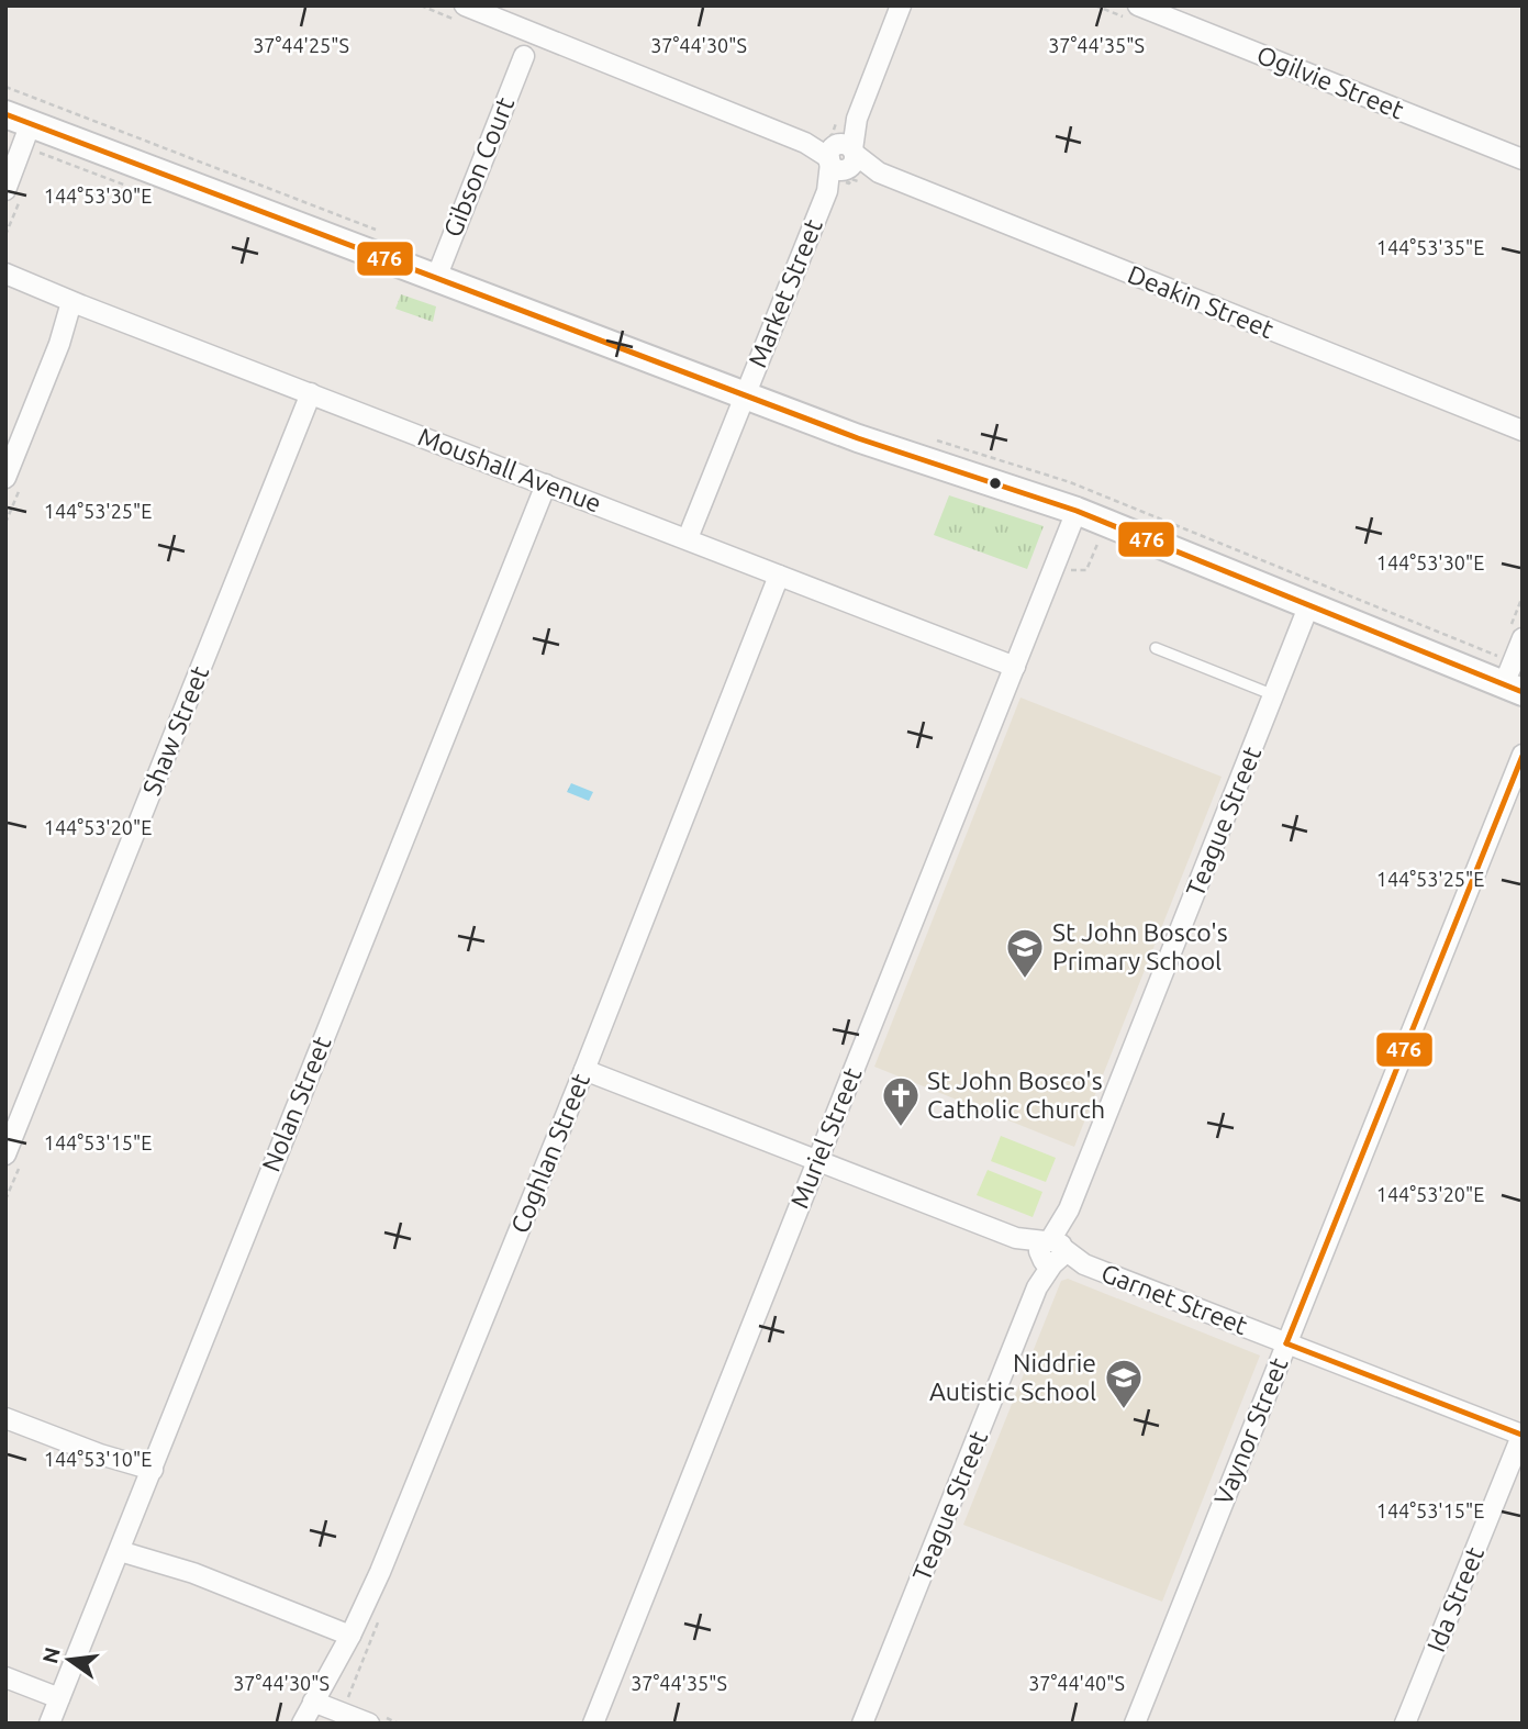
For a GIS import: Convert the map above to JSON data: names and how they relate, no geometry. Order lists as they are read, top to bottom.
{
  "streets": {
    "street": [
      "Ogilvie Street",
      "Gibson Court",
      "Market Street",
      "Deakin Street",
      "Moushall Avenue",
      "Shaw Street",
      "Teague Street",
      "Nolan Street",
      "Muriel Street",
      "Coghlan Street",
      "Garnet Street",
      "Vaynor Street",
      "Ida Street"
    ]
  },
  "crossings": [
    ["Market Street", "Deakin Street"],
    ["Market Street", "Moushall Avenue"],
    ["Moushall Avenue", "Shaw Street"],
    ["Moushall Avenue", "Nolan Street"],
    ["Moushall Avenue", "Muriel Street"],
    ["Moushall Avenue", "Coghlan Street"],
    ["Teague Street", "Garnet Street"],
    ["Muriel Street", "Garnet Street"],
    ["Coghlan Street", "Garnet Street"],
    ["Garnet Street", "Vaynor Street"],
    ["Garnet Street", "Ida Street"]
  ],
  "places": {
    "school or university": ["St John Bosco's Primary School", "Niddrie Autistic School"],
    "church": ["St John Bosco's Catholic Church"]
  },
  "lines": ["transit line 476"],
  "north": "left",
  "coordinates": [
    "37°44'25\"S",
    "37°44'30\"S",
    "37°44'35\"S",
    "144°53'30\"E",
    "144°53'35\"E",
    "144°53'25\"E",
    "144°53'20\"E",
    "144°53'15\"E",
    "144°53'10\"E",
    "37°44'40\"S"
  ]
}
